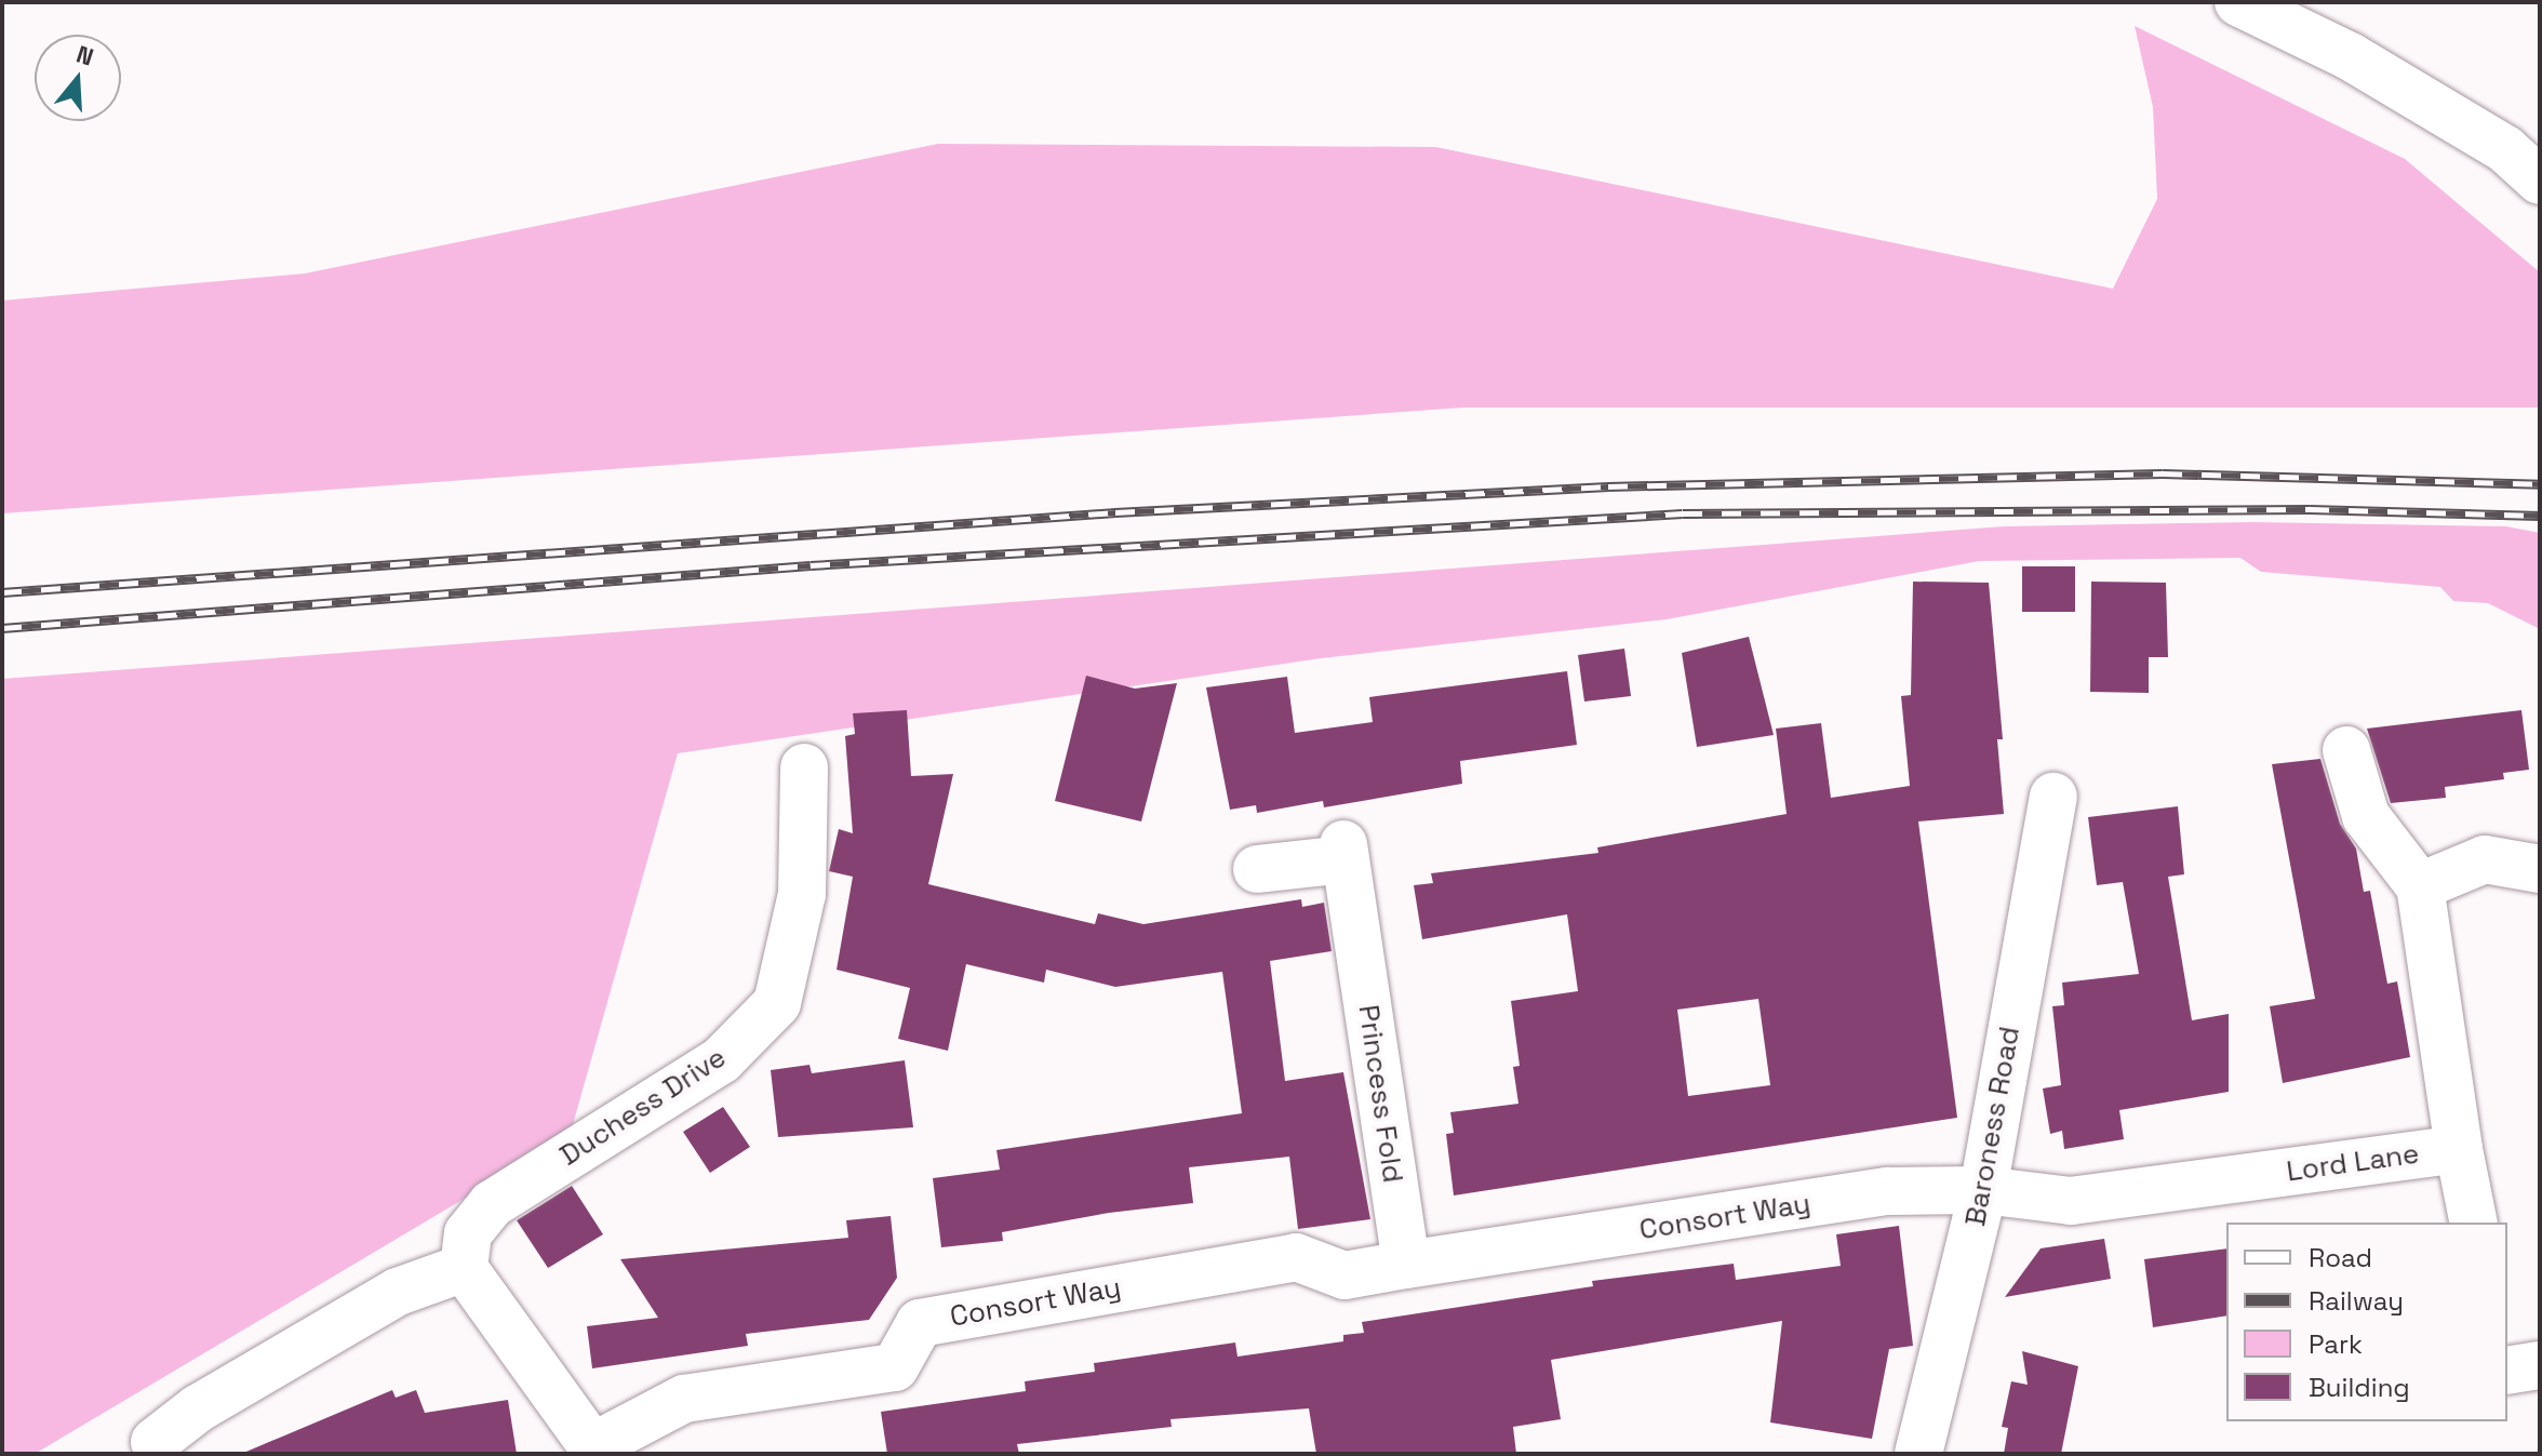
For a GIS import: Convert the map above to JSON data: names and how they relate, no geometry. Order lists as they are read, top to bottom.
{
  "streets": {
    "street": [
      "Princess Fold",
      "Duchess Drive",
      "Baroness Road",
      "Lord Lane",
      "Consort Way"
    ]
  },
  "crossings": [
    ["Princess Fold", "Consort Way"],
    ["Baroness Road", "Lord Lane"],
    ["Baroness Road", "Consort Way"],
    ["Lord Lane", "Consort Way"]
  ],
  "legend": [
    "Road",
    "Railway",
    "Park",
    "Building"
  ],
  "north": "top"
}
